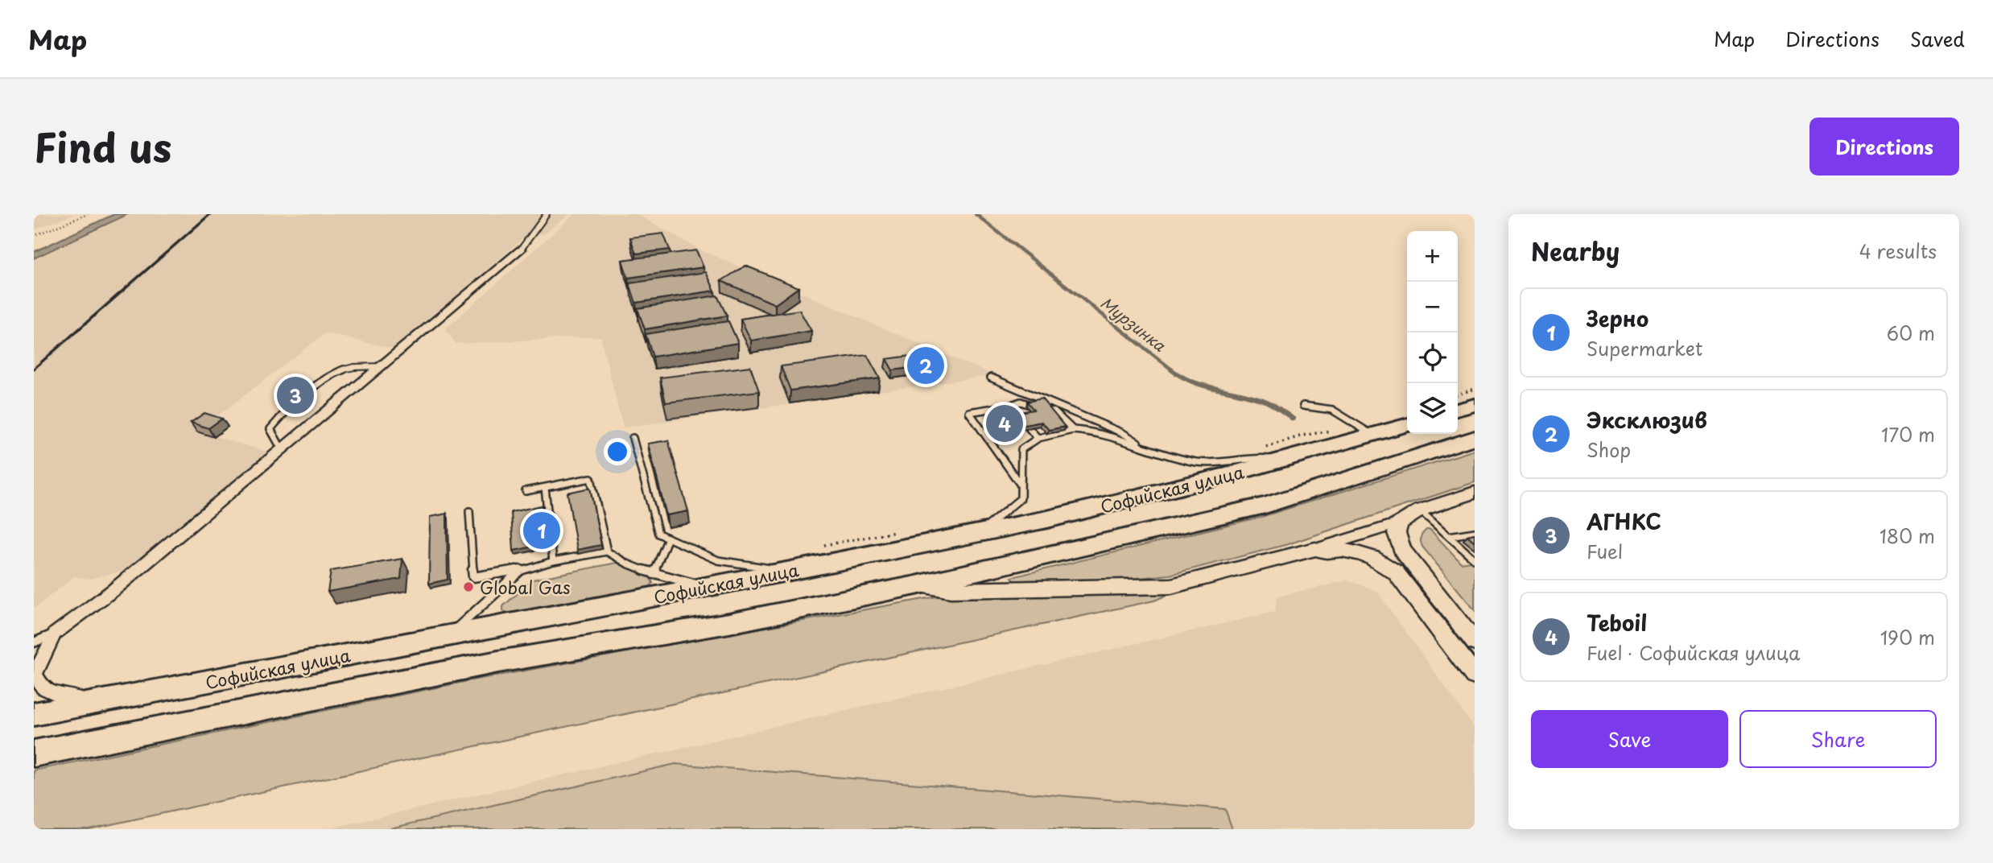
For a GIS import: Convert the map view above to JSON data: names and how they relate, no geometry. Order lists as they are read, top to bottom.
{
  "streets": {
    "main road": ["Софийская улица"]
  },
  "water": ["Мурзинка"],
  "places": ["Global Gas"],
  "page": {
    "header": "Map",
    "nav": ["Map", "Directions", "Saved"],
    "title": "Find us",
    "buttons": [
      "Directions",
      ["Save", "Share"]
    ],
    "heading": ["Nearby", "4 results"],
    "map_buttons": ["+", "−"],
    "list": [
      {
        "mark": "1",
        "name": "Зерно",
        "note": "Supermarket",
        "value": "60 m"
      },
      {
        "mark": "2",
        "name": "Эксклюзив",
        "note": "Shop",
        "value": "170 m"
      },
      {
        "mark": "3",
        "name": "АГНКС",
        "note": "Fuel",
        "value": "180 m"
      },
      {
        "mark": "4",
        "name": "Teboil",
        "note": "Fuel · Софийская улица",
        "value": "190 m"
      }
    ],
    "pins": [
      "2",
      "3",
      "4",
      "1"
    ]
  }
}
